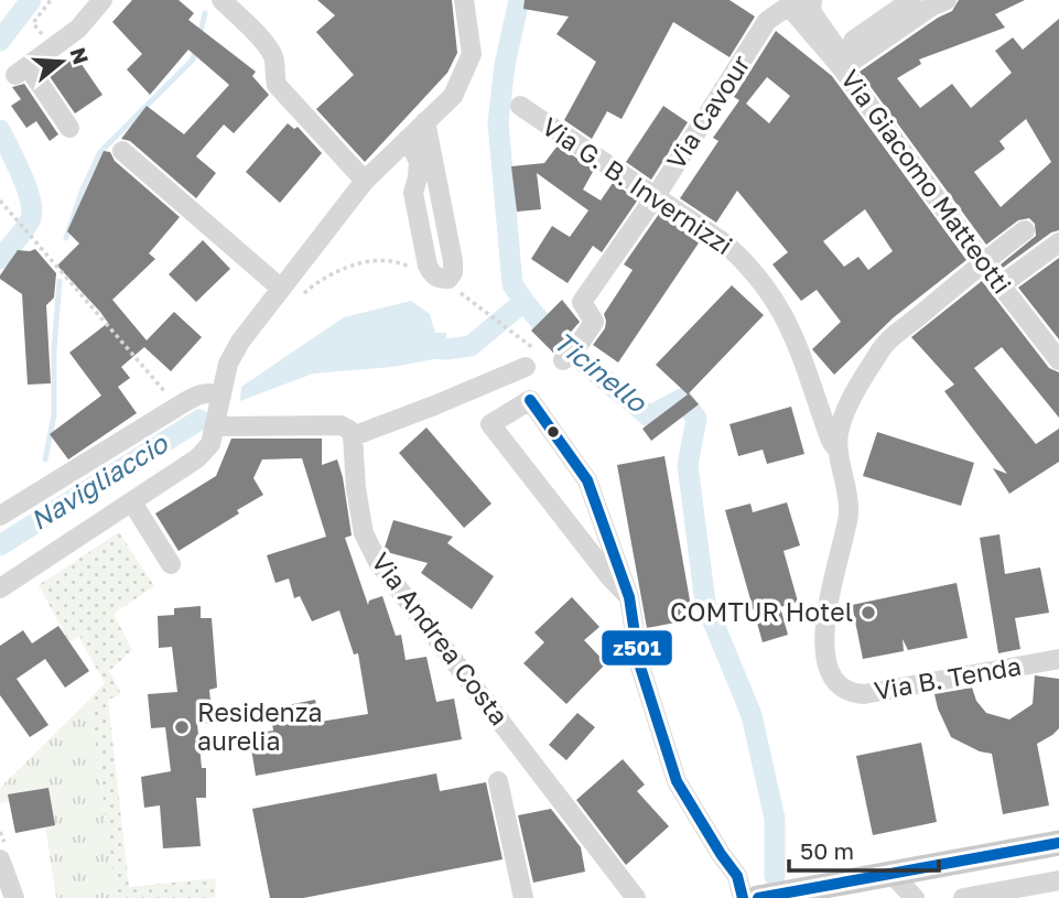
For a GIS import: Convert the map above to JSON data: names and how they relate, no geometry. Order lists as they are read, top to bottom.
{
  "streets": {
    "street": [
      "Via Cavour",
      "Via Giacomo Matteotti",
      "Via G. B. Invernizzi",
      "Via Andrea Costa",
      "Via B. Tenda"
    ]
  },
  "crossings": [
    ["Via Cavour", "Via Giacomo Matteotti"],
    ["Via Cavour", "Via G. B. Invernizzi"],
    ["Via G. B. Invernizzi", "Via B. Tenda"]
  ],
  "water": ["Ticinello", "Navigliaccio"],
  "places": ["COMTUR Hotel", "Residenza aurelia"],
  "lines": ["transit line z501"],
  "scale_bar": "50 m",
  "north": "right"
}
